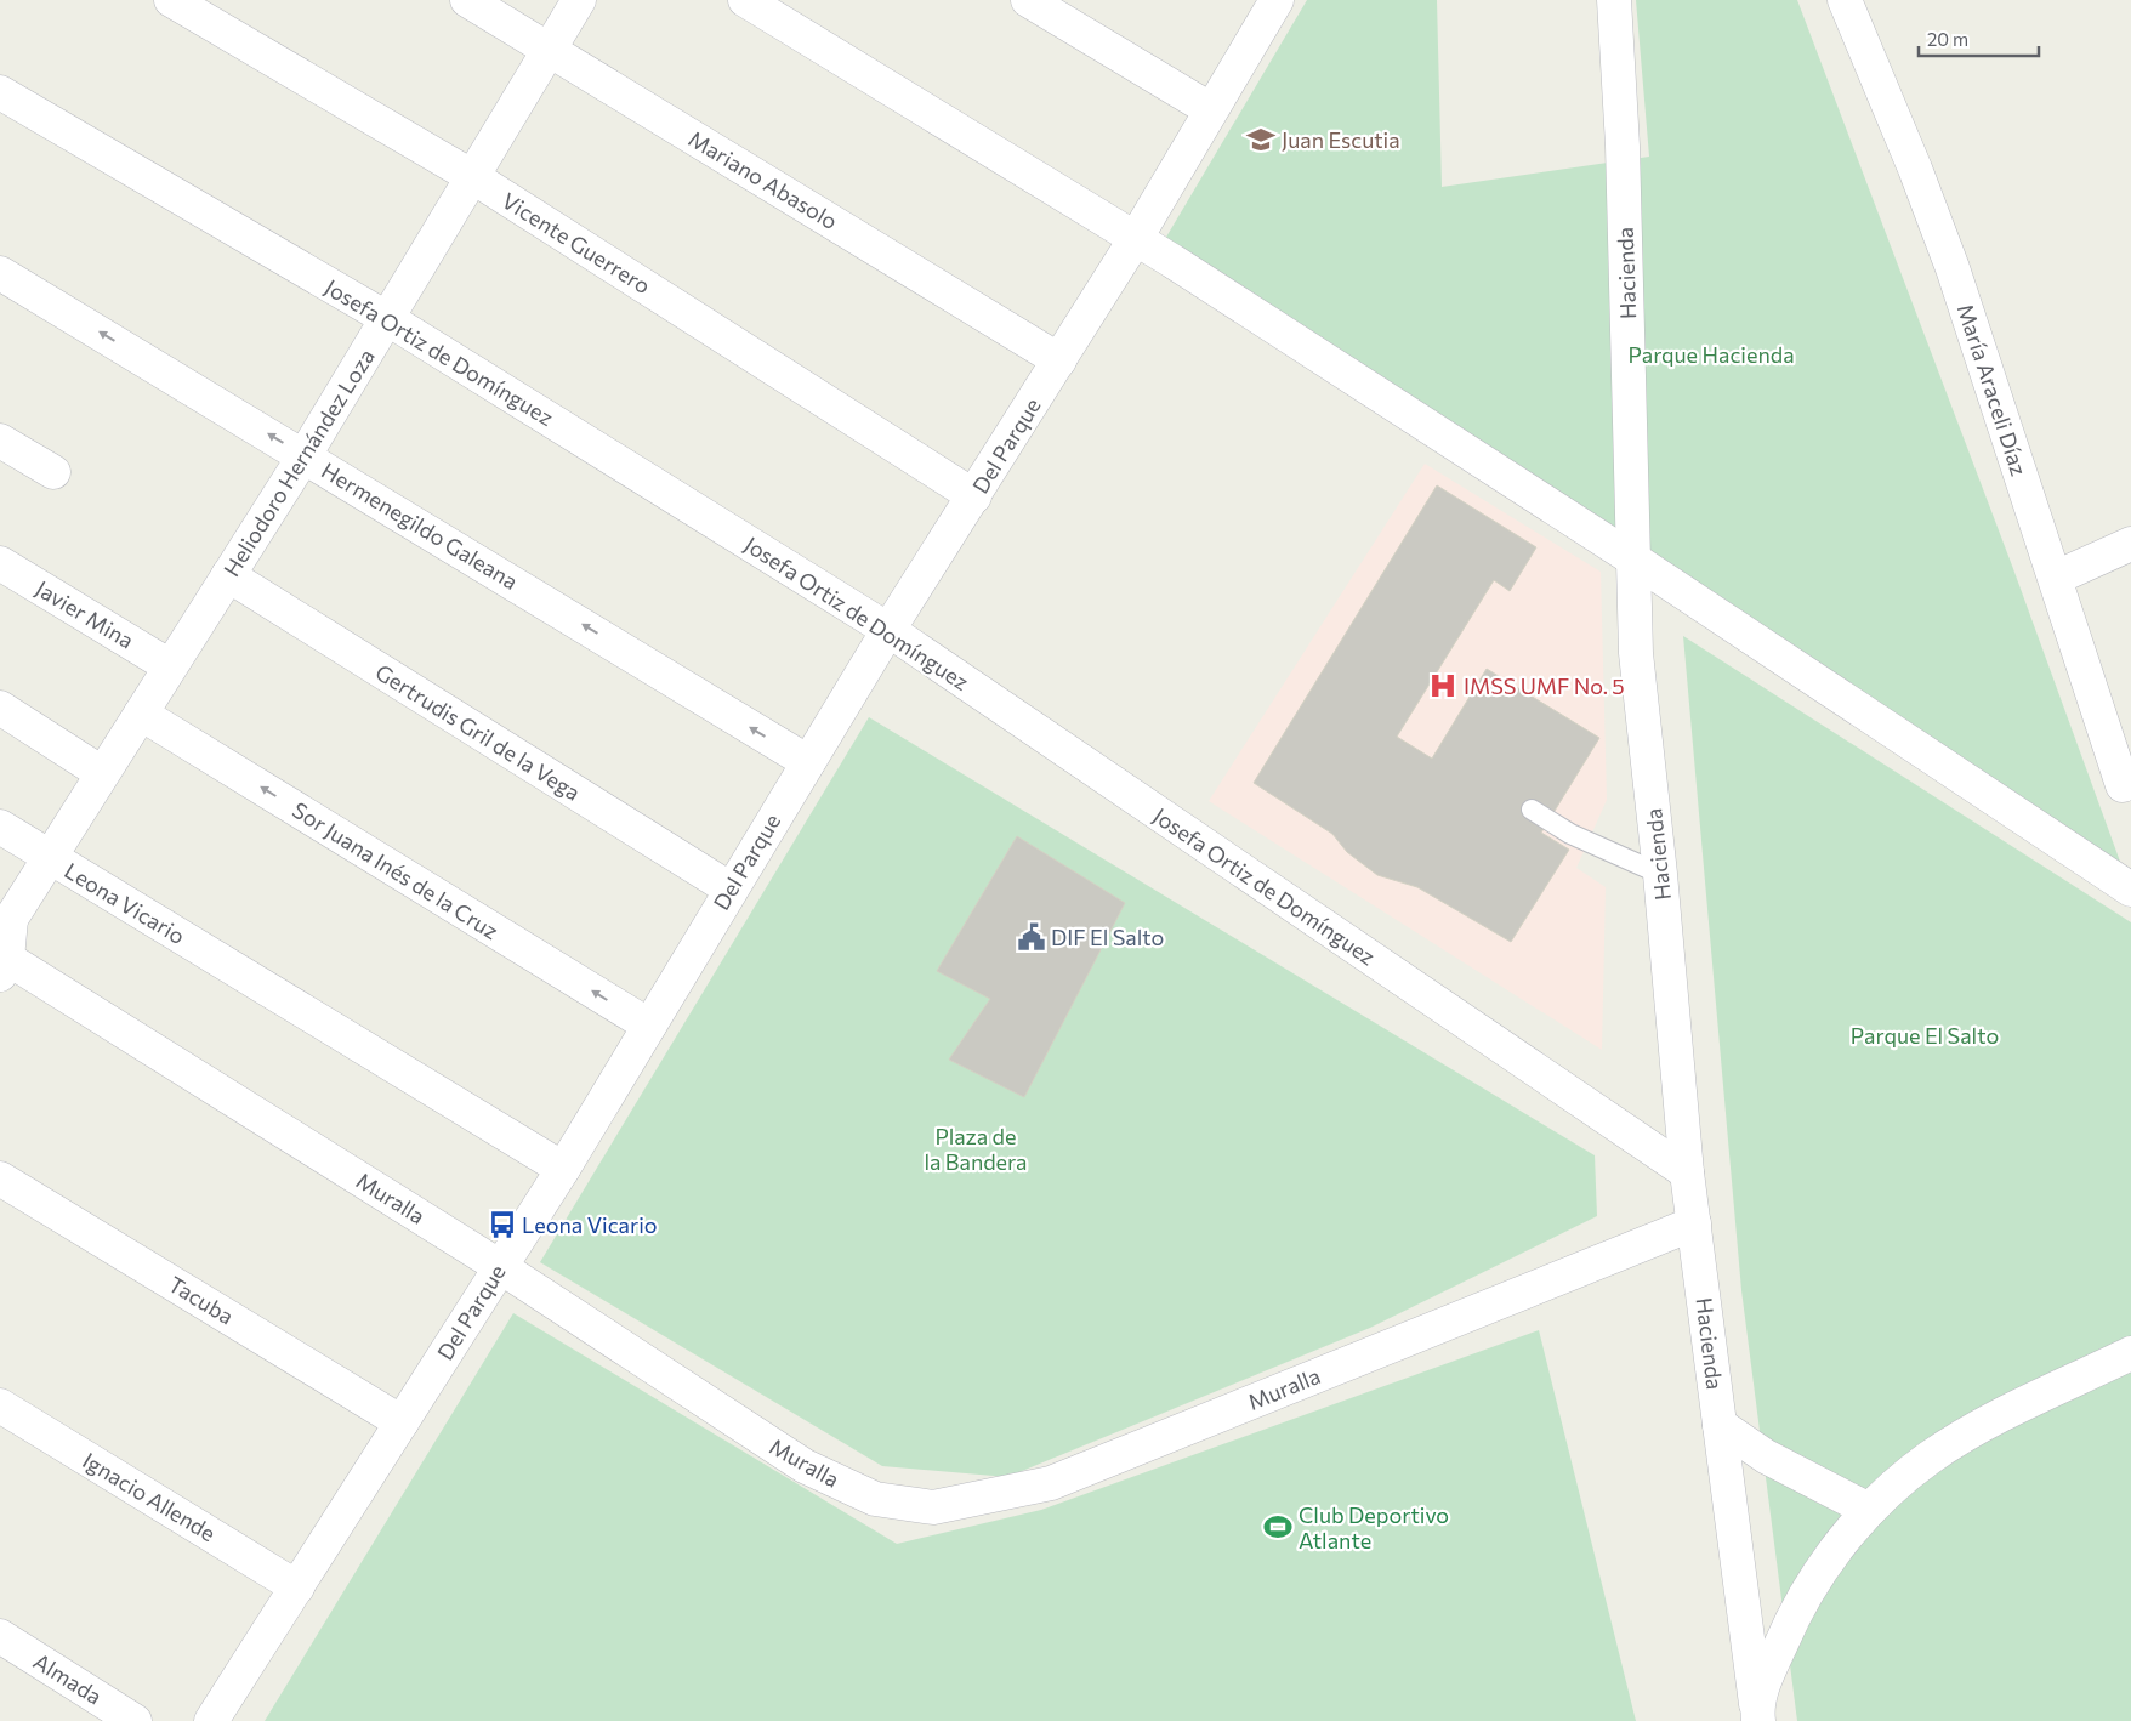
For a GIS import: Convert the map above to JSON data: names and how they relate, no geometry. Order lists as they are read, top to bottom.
{
  "streets": {
    "street": [
      "Mariano Abasolo",
      "Vicente Guerrero",
      "Hacienda",
      "Josefa Ortiz de Domínguez",
      "María Araceli Díaz",
      "Del Parque",
      "Heliodoro Hernández Loza",
      "Hermenegildo Galeana",
      "Javier Mina",
      "Gertrudis Gril de la Vega",
      "Sor Juana Inés de la Cruz",
      "Leona Vicario",
      "Muralla",
      "Tacuba",
      "Ignacio Allende",
      "Almada"
    ]
  },
  "crossings": [
    ["Mariano Abasolo", "Del Parque"],
    ["Mariano Abasolo", "Heliodoro Hernández Loza"],
    ["Vicente Guerrero", "Del Parque"],
    ["Vicente Guerrero", "Heliodoro Hernández Loza"],
    ["Hacienda", "Josefa Ortiz de Domínguez"],
    ["Hacienda", "Muralla"],
    ["Josefa Ortiz de Domínguez", "Del Parque"],
    ["Josefa Ortiz de Domínguez", "Heliodoro Hernández Loza"],
    ["Del Parque", "Hermenegildo Galeana"],
    ["Del Parque", "Gertrudis Gril de la Vega"],
    ["Del Parque", "Sor Juana Inés de la Cruz"],
    ["Del Parque", "Leona Vicario"],
    ["Del Parque", "Muralla"],
    ["Del Parque", "Tacuba"],
    ["Del Parque", "Ignacio Allende"],
    ["Heliodoro Hernández Loza", "Hermenegildo Galeana"],
    ["Heliodoro Hernández Loza", "Javier Mina"],
    ["Heliodoro Hernández Loza", "Gertrudis Gril de la Vega"],
    ["Heliodoro Hernández Loza", "Sor Juana Inés de la Cruz"],
    ["Heliodoro Hernández Loza", "Leona Vicario"],
    ["Heliodoro Hernández Loza", "Muralla"]
  ],
  "one_way": ["Hermenegildo Galeana", "Sor Juana Inés de la Cruz"],
  "parks": ["Parque Hacienda", "Parque El Salto", "Plaza de la Bandera"],
  "places": {
    "school or university": ["Juan Escutia"],
    "hospital": ["IMSS UMF No. 5"],
    "public building": ["DIF El Salto"],
    "bus stop": ["Leona Vicario"],
    "sports": ["Club Deportivo Atlante"]
  },
  "scale_bar": "20 m"
}
